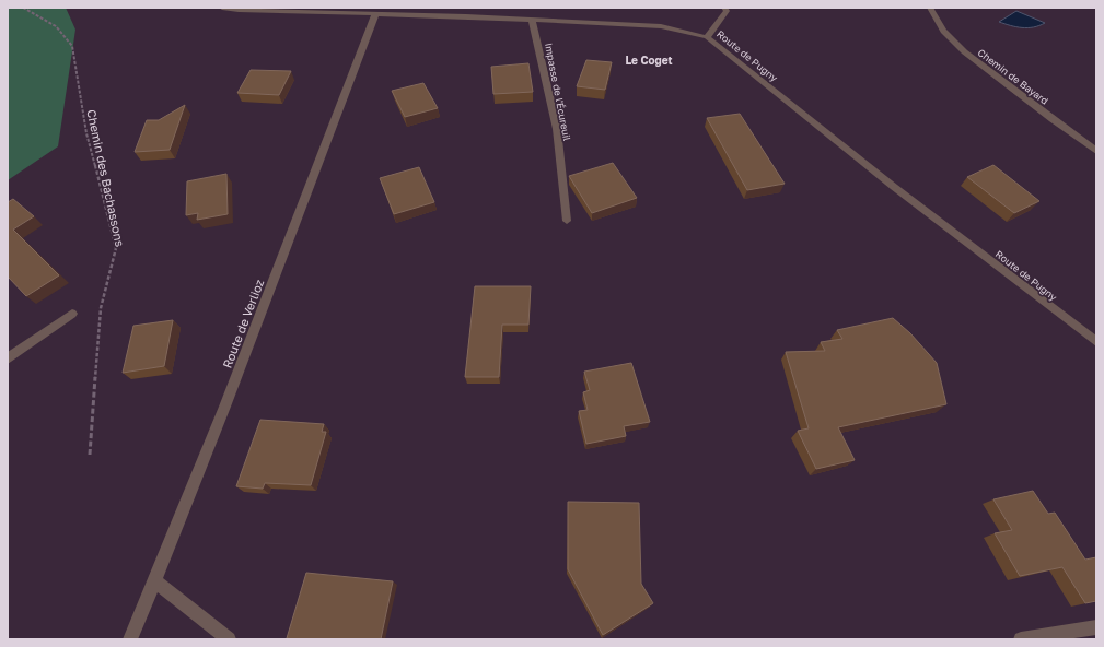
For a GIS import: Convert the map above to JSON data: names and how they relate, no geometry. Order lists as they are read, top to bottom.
{
  "streets": {
    "street": [
      "Route de Pugny",
      "Chemin de Bayard",
      "Impasse de l'Écureuil",
      "Route de Verlioz"
    ],
    "path": ["Chemin des Bachassons"]
  },
  "crossings": [
    ["Route de Pugny", "Impasse de l'Écureuil"],
    ["Route de Pugny", "Route de Verlioz"]
  ],
  "districts": ["Le Coget"]
}
